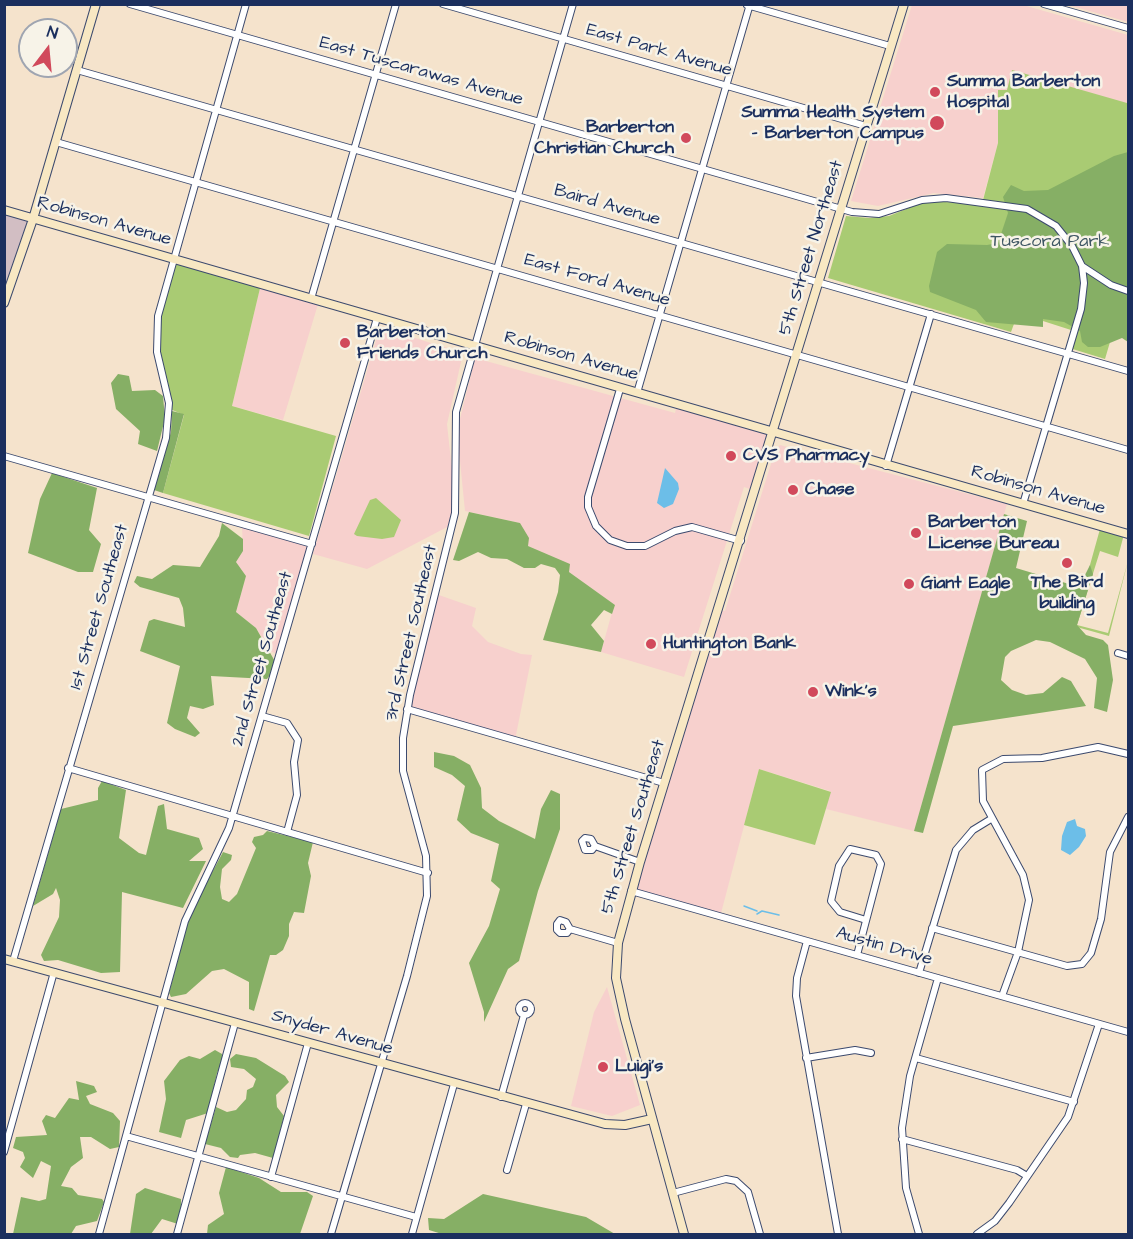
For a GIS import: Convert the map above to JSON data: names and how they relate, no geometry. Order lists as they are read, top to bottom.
{
  "streets": {
    "main road": [
      "Robinson Avenue",
      "5th Street Northeast",
      "5th Street Southeast",
      "Snyder Avenue"
    ],
    "street": [
      "East Park Avenue",
      "East Tuscarawas Avenue",
      "Baird Avenue",
      "East Ford Avenue",
      "1st Street Southeast",
      "3rd Street Southeast",
      "2nd Street Southeast",
      "Austin Drive"
    ]
  },
  "crossings": [
    ["East Park Avenue", "5th Street Northeast"],
    ["East Park Avenue", "3rd Street Southeast"],
    ["East Tuscarawas Avenue", "5th Street Northeast"],
    ["East Tuscarawas Avenue", "1st Street Southeast"],
    ["East Tuscarawas Avenue", "3rd Street Southeast"],
    ["Baird Avenue", "5th Street Northeast"],
    ["Baird Avenue", "1st Street Southeast"],
    ["Baird Avenue", "3rd Street Southeast"],
    ["Robinson Avenue", "5th Street Northeast"],
    ["Robinson Avenue", "1st Street Southeast"],
    ["Robinson Avenue", "3rd Street Southeast"],
    ["Robinson Avenue", "2nd Street Southeast"],
    ["Robinson Avenue", "5th Street Southeast"],
    ["5th Street Northeast", "East Ford Avenue"],
    ["5th Street Northeast", "5th Street Southeast"],
    ["East Ford Avenue", "1st Street Southeast"],
    ["East Ford Avenue", "3rd Street Southeast"],
    ["1st Street Southeast", "Snyder Avenue"],
    ["3rd Street Southeast", "Snyder Avenue"],
    ["2nd Street Southeast", "Snyder Avenue"],
    ["5th Street Southeast", "Austin Drive"],
    ["5th Street Southeast", "Snyder Avenue"]
  ],
  "parks": ["Tuscora Park"],
  "places": [
    "Summa Barberton Hospital",
    "Summa Health System – Barberton Campus",
    "Barberton Christian Church",
    "Barberton Friends Church",
    "CVS Pharmacy",
    "Chase",
    "Barberton License Bureau",
    "The Bird building",
    "Giant Eagle",
    "Huntington Bank",
    "Wink's",
    "Luigi's"
  ],
  "north": "top"
}
